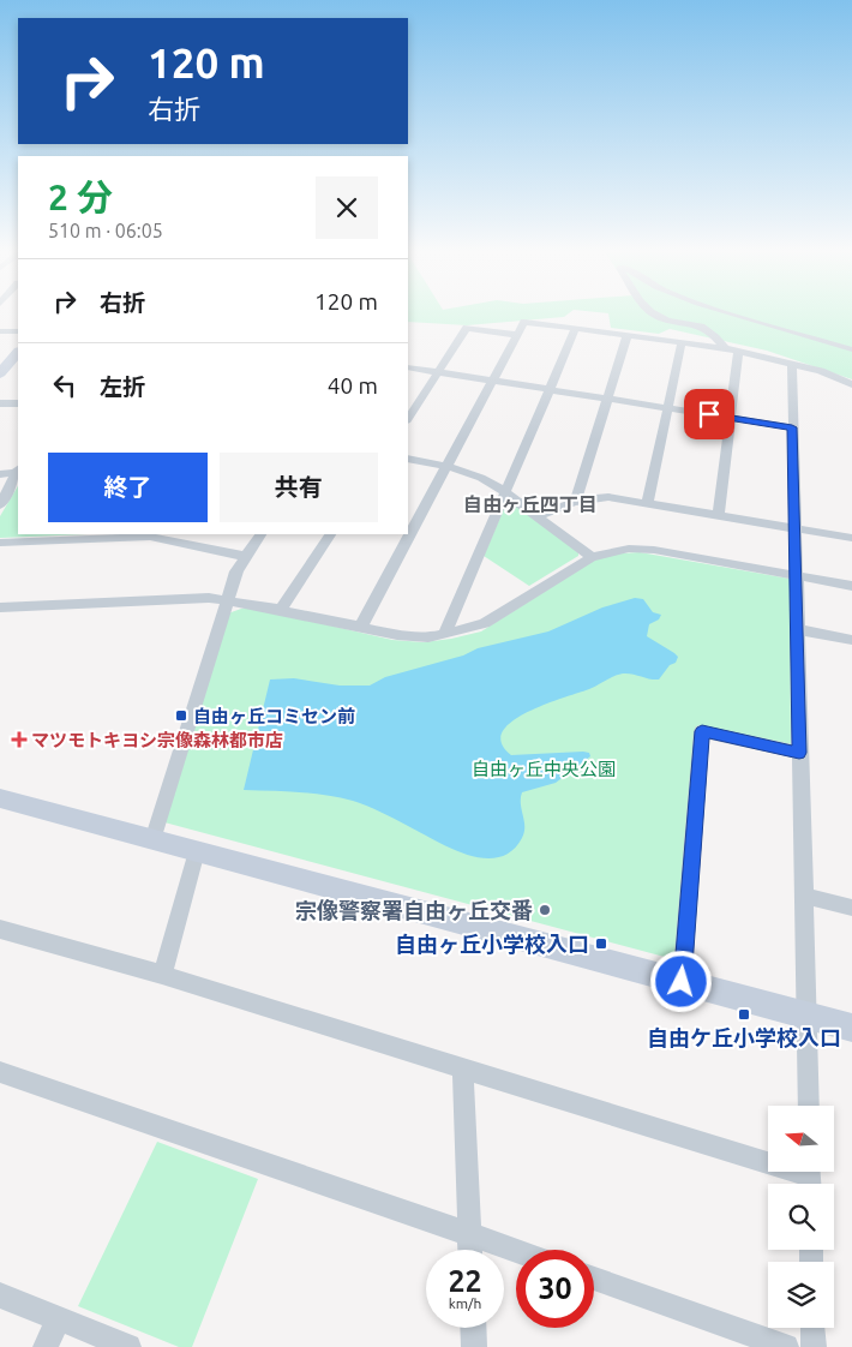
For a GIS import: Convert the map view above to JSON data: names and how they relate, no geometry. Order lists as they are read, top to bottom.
{
  "districts": ["自由ヶ丘四丁目"],
  "parks": ["自由ヶ丘中央公園"],
  "places": {
    "transit": ["自由ヶ丘コミセン前", "自由ヶ丘小学校入口", "自由ケ丘小学校入口"],
    "health": ["マツモトキヨシ宗像森林都市店"],
    "other": ["宗像警察署自由ヶ丘交番"]
  },
  "north": "left",
  "page": {
    "turn": ["120 m", "右折"],
    "heading": ["2 分", "510 m · 06:05"],
    "list": [
      {
        "name": "右折",
        "value": "120 m"
      },
      {
        "name": "左折",
        "value": "40 m"
      }
    ],
    "buttons": ["終了", "共有"],
    "speed": "22 km/h",
    "limit": "30"
  }
}
